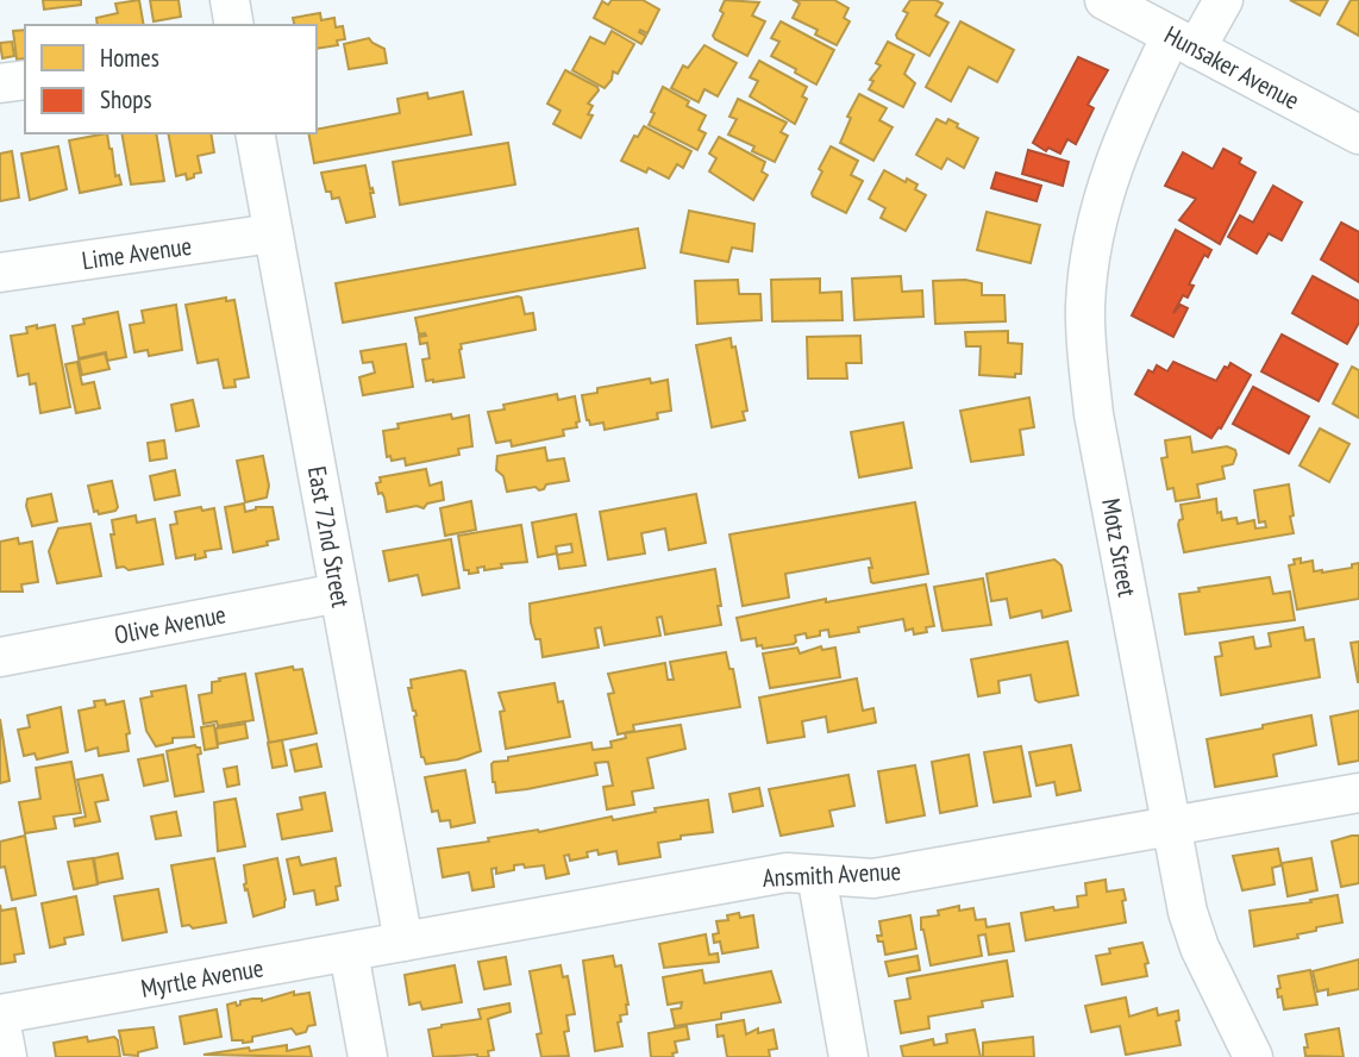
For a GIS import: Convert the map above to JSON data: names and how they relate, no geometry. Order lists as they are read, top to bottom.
{
  "streets": {
    "street": [
      "Hunsaker Avenue",
      "Lime Avenue",
      "East 72nd Street",
      "Motz Street",
      "Olive Avenue",
      "Ansmith Avenue",
      "Myrtle Avenue"
    ]
  },
  "crossings": [
    ["Hunsaker Avenue", "Motz Street"],
    ["Lime Avenue", "East 72nd Street"],
    ["East 72nd Street", "Olive Avenue"],
    ["East 72nd Street", "Ansmith Avenue"],
    ["East 72nd Street", "Myrtle Avenue"],
    ["Motz Street", "Ansmith Avenue"],
    ["Ansmith Avenue", "Myrtle Avenue"]
  ],
  "legend": ["Homes", "Shops"]
}
